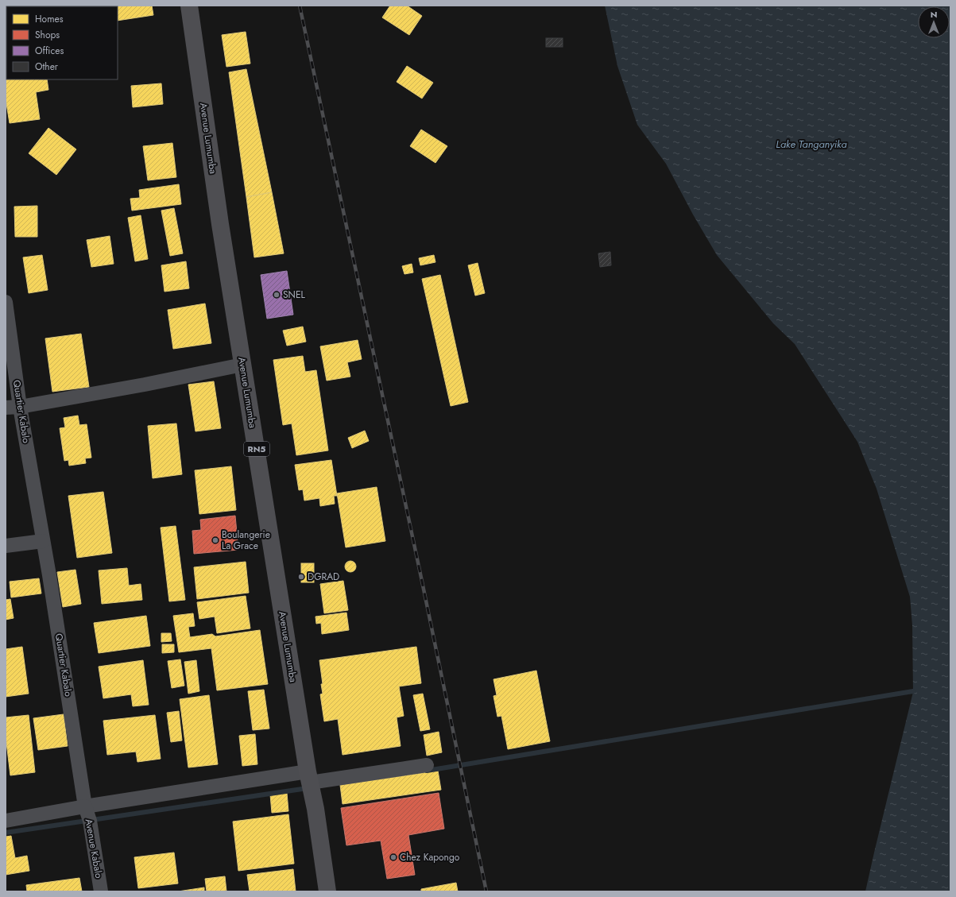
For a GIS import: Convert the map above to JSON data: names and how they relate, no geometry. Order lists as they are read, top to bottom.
{
  "streets": {
    "highway": ["Avenue Lumumba", "RN5"],
    "street": ["Quartier Kabalo", "Avenue Kabalo"]
  },
  "crossings": [
    ["Quartier Kabalo", "Avenue Kabalo"]
  ],
  "water": ["Lake Tanganyika"],
  "places": [
    "SNEL",
    "Boulangerie La Grace",
    "DGRAD",
    "Chez Kapongo"
  ],
  "legend": [
    "Homes",
    "Shops",
    "Offices",
    "Other"
  ],
  "north": "top"
}
